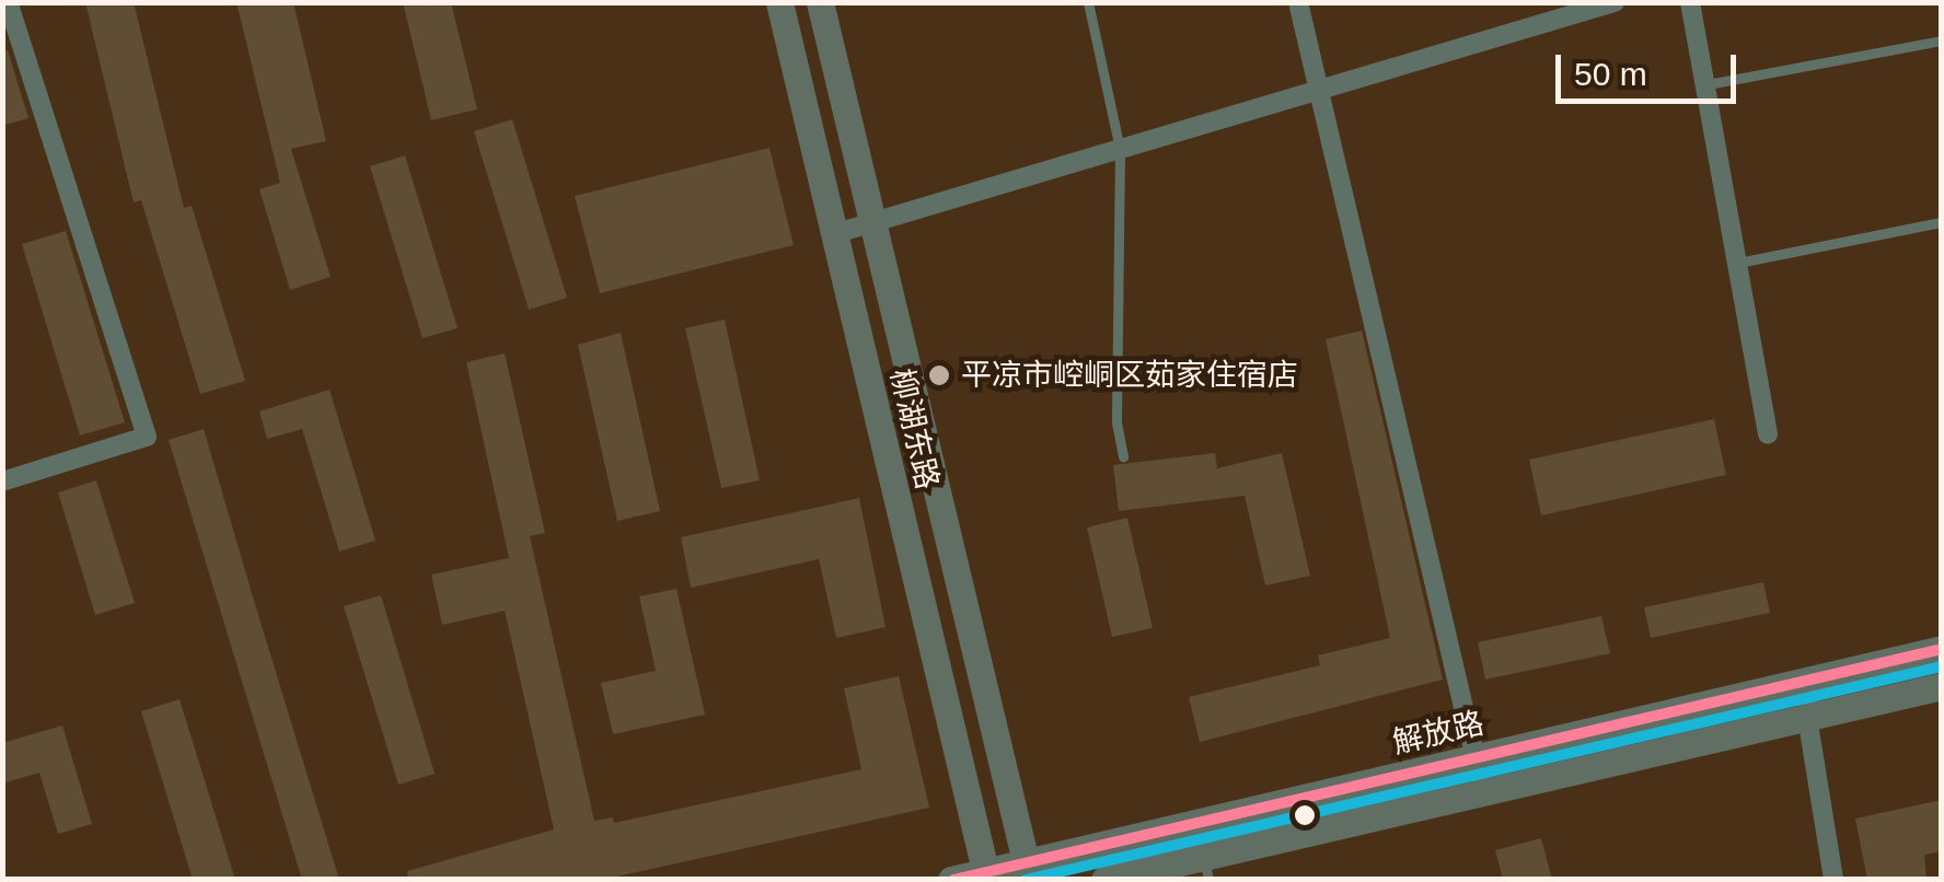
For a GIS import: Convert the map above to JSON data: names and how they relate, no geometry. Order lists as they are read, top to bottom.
{
  "streets": {
    "main road": ["柳湖东路", "解放路"]
  },
  "crossings": [
    ["柳湖东路", "解放路"]
  ],
  "places": ["平凉市崆峒区茹家住宿店"],
  "scale_bar": "50 m"
}
